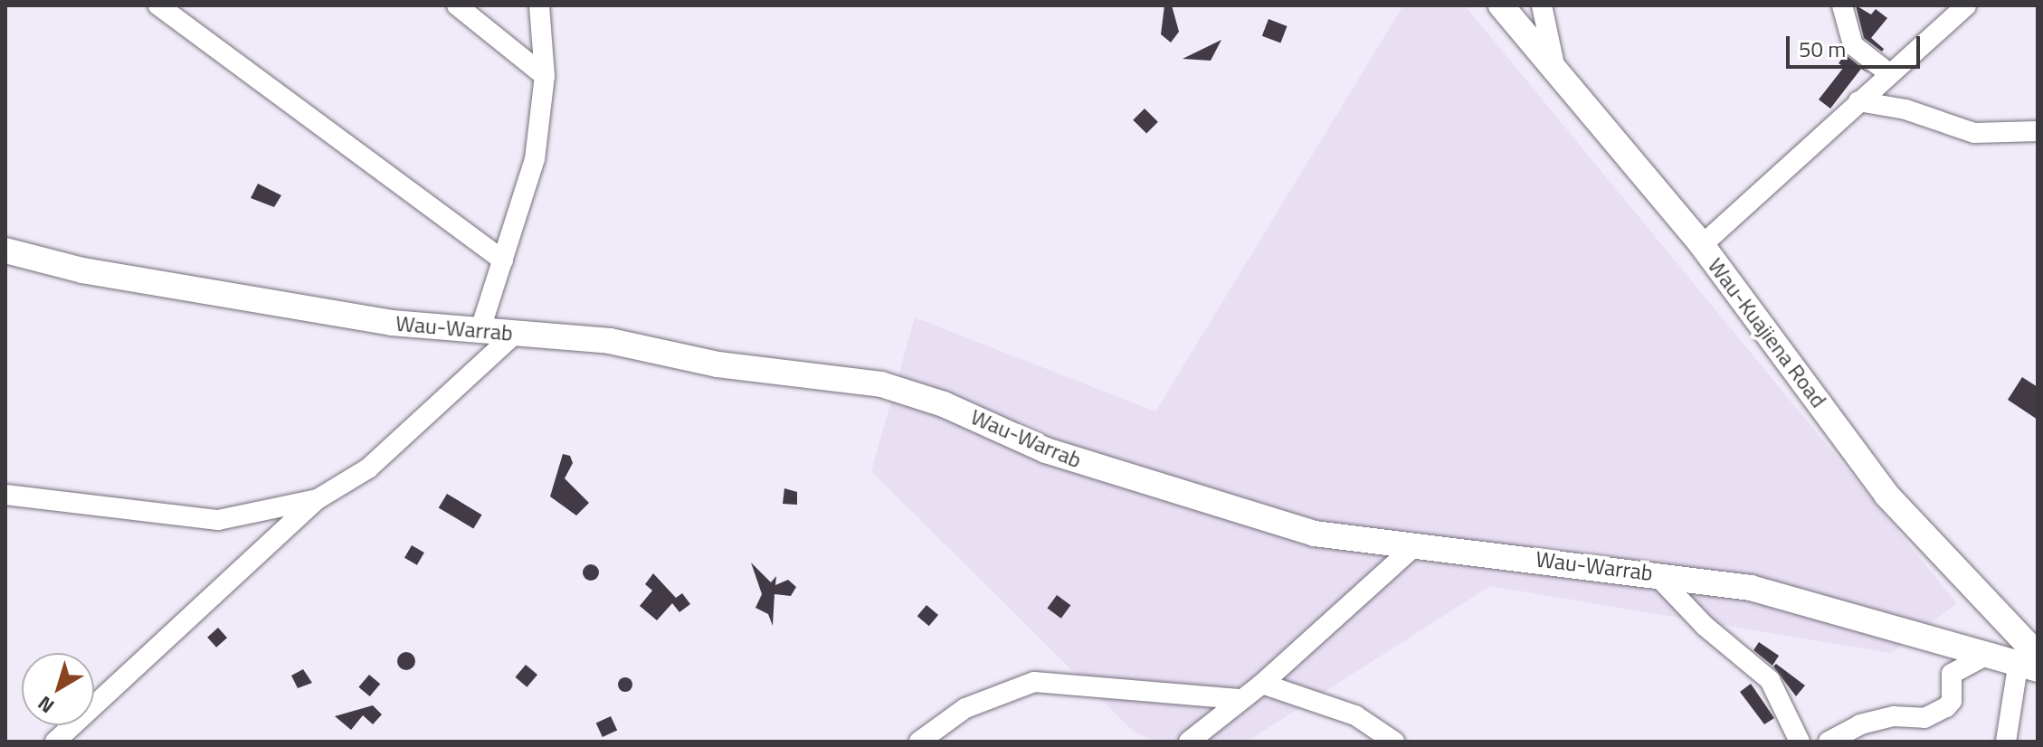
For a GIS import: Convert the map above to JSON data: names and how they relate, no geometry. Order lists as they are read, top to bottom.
{
  "streets": {
    "main road": ["Wau-Warrab", "Wau-Kuajiena Road"]
  },
  "crossings": [
    ["Wau-Warrab", "Wau-Kuajiena Road"]
  ],
  "scale_bar": "50 m",
  "north": "bottom left"
}
